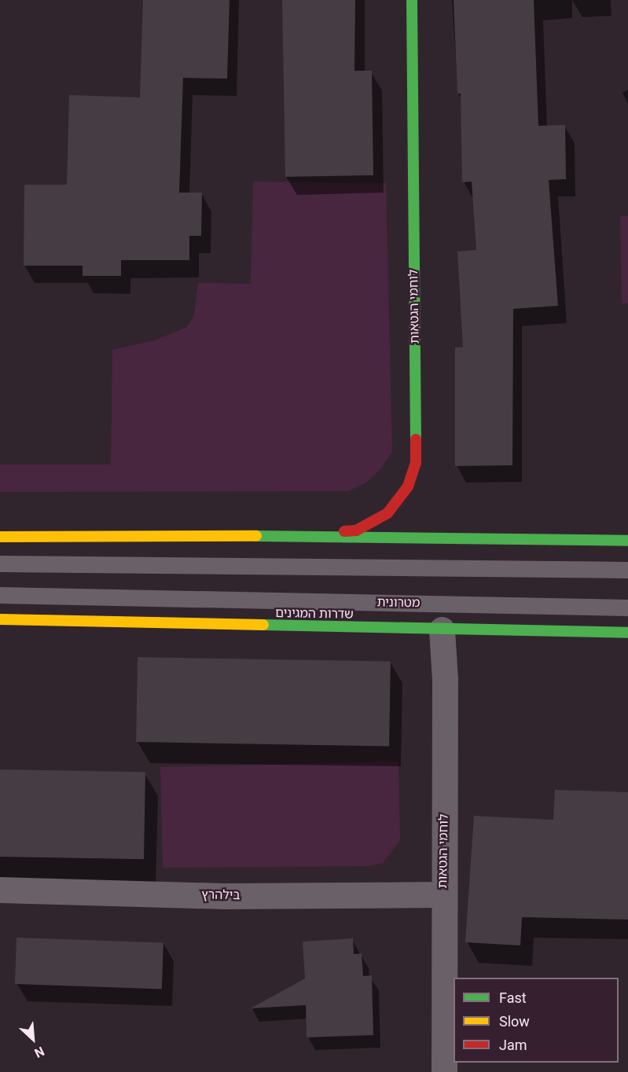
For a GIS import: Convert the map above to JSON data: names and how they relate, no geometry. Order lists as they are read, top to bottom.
{
  "streets": {
    "street": ["לוחמי הגטאות", "שדרות המגינים", "בילהרץ"],
    "lane": ["מטרונית"]
  },
  "crossings": [
    ["לוחמי הגטאות", "שדרות המגינים"],
    ["לוחמי הגטאות", "בילהרץ"]
  ],
  "legend": ["Fast", "Slow", "Jam"],
  "north": "bottom right"
}
